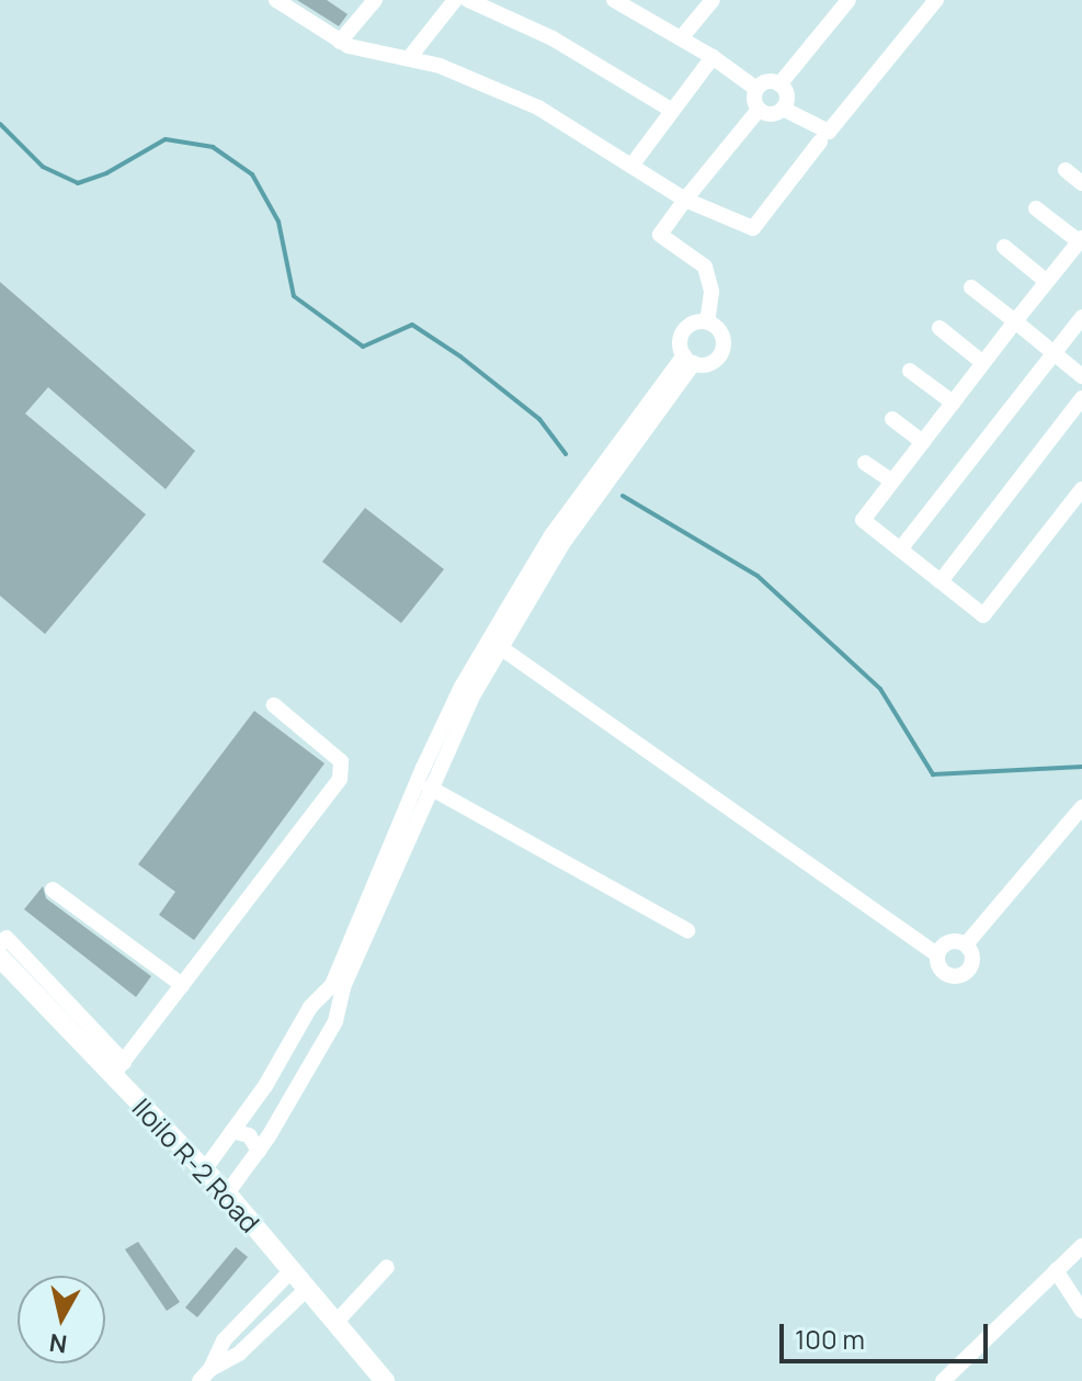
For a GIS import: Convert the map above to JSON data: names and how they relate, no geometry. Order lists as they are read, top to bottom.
{
  "streets": {
    "main road": ["Iloilo R-2 Road"]
  },
  "scale_bar": "100 m",
  "north": "bottom"
}
